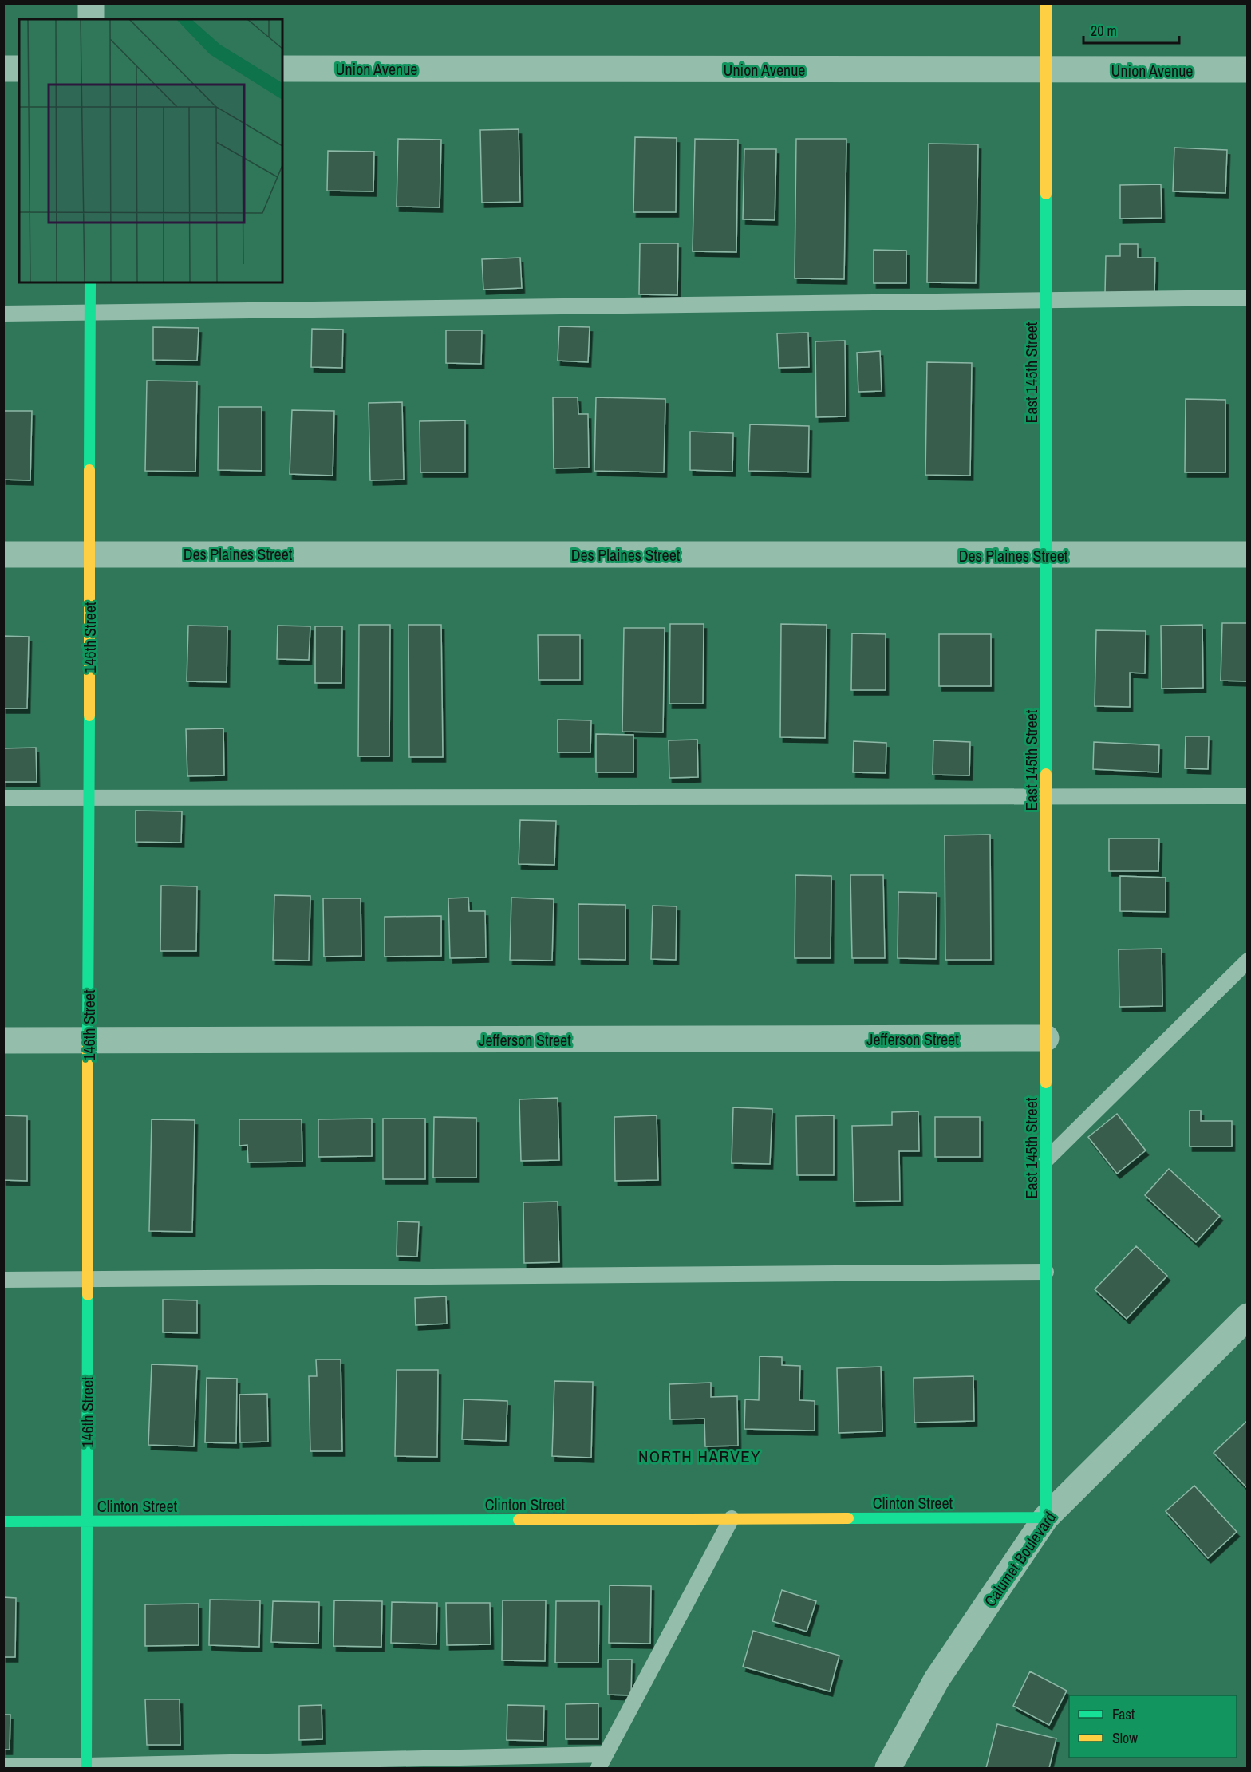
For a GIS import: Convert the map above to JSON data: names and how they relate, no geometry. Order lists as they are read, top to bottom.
{
  "streets": {
    "street": [
      "Union Avenue",
      "East 145th Street",
      "Des Plaines Street",
      "146th Street",
      "Jefferson Street",
      "Clinton Street",
      "Calumet Boulevard"
    ]
  },
  "crossings": [
    ["Union Avenue", "East 145th Street"],
    ["East 145th Street", "Des Plaines Street"],
    ["East 145th Street", "Jefferson Street"],
    ["East 145th Street", "Clinton Street"],
    ["East 145th Street", "Calumet Boulevard"],
    ["Des Plaines Street", "146th Street"],
    ["146th Street", "Jefferson Street"],
    ["146th Street", "Clinton Street"],
    ["Clinton Street", "Calumet Boulevard"]
  ],
  "districts": ["NORTH HARVEY"],
  "legend": ["Fast", "Slow"],
  "scale_bar": "20 m"
}
